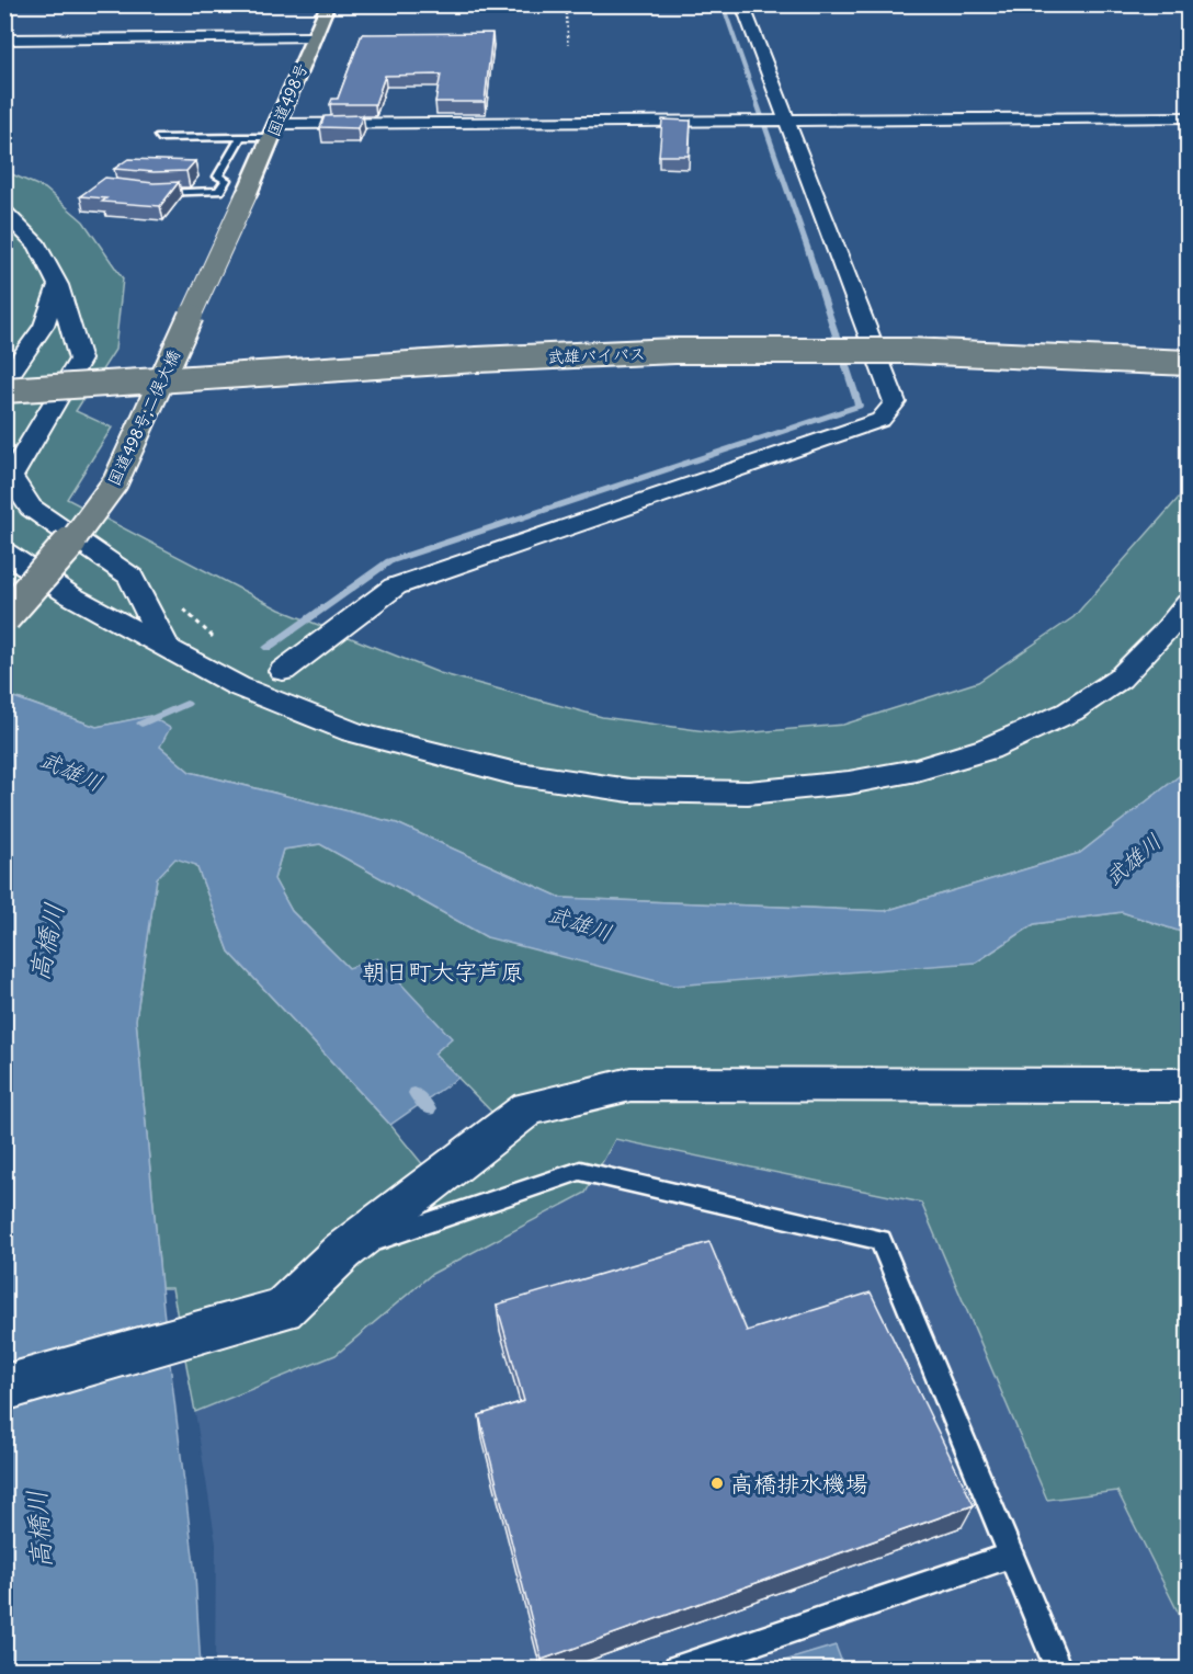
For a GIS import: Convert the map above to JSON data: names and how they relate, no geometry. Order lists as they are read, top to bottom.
{
  "streets": {
    "highway": ["国道498号", "武雄バイパス", "国道498号;二俣大橋"]
  },
  "crossings": [
    ["国道498号", "国道498号;二俣大橋"],
    ["武雄バイパス", "国道498号;二俣大橋"]
  ],
  "districts": ["朝日町大字芦原"],
  "water": ["武雄川", "高橋川"],
  "places": ["高橋排水機場"]
}
